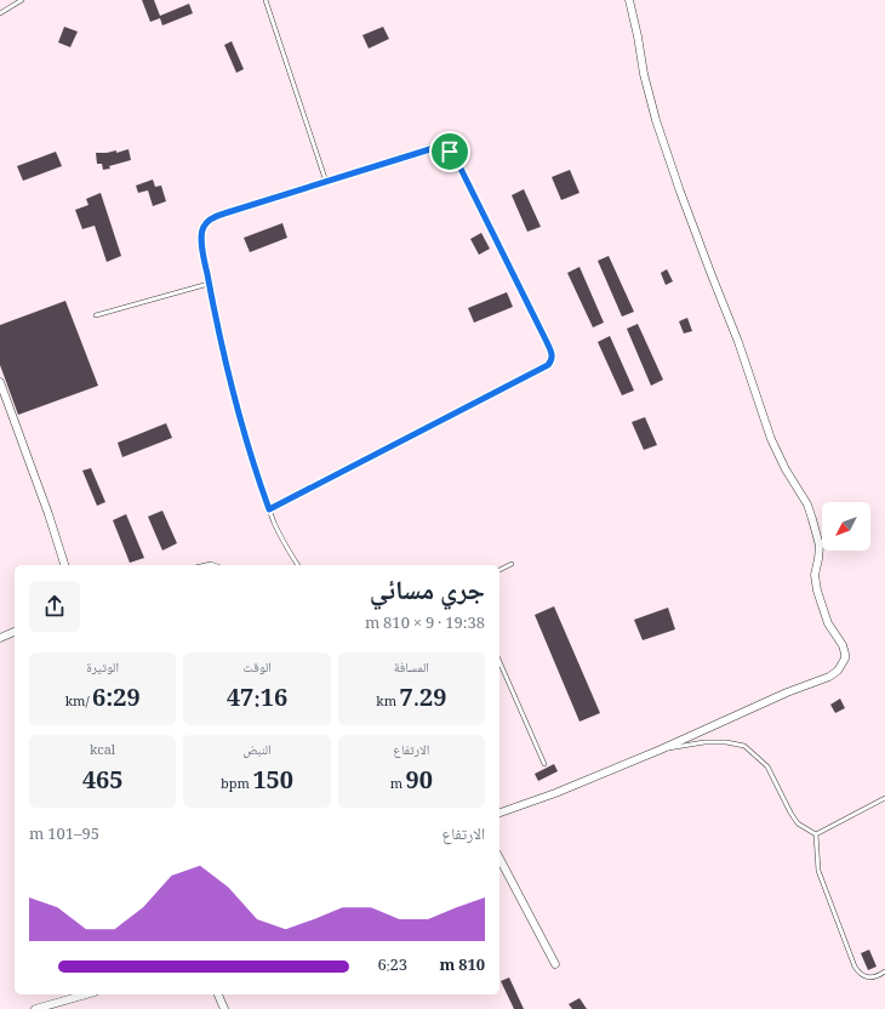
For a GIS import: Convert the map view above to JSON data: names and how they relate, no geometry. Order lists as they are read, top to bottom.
{
  "north": "bottom left",
  "page": {
    "heading": ["جري مسائي", "19:38 · 9 × 810 m"],
    "stats": [
      ["المسافة", "7.29 km"],
      ["الوقت", "47:16"],
      ["الوتيرة", "6:29 /km"],
      ["الارتفاع", "90 m"],
      ["النبض", "150 bpm"],
      ["kcal", "465"]
    ],
    "chart": ["الارتفاع", "95–101 m"],
    "list": [
      {
        "name": "810 m",
        "note": "6:23"
      }
    ]
  }
}
